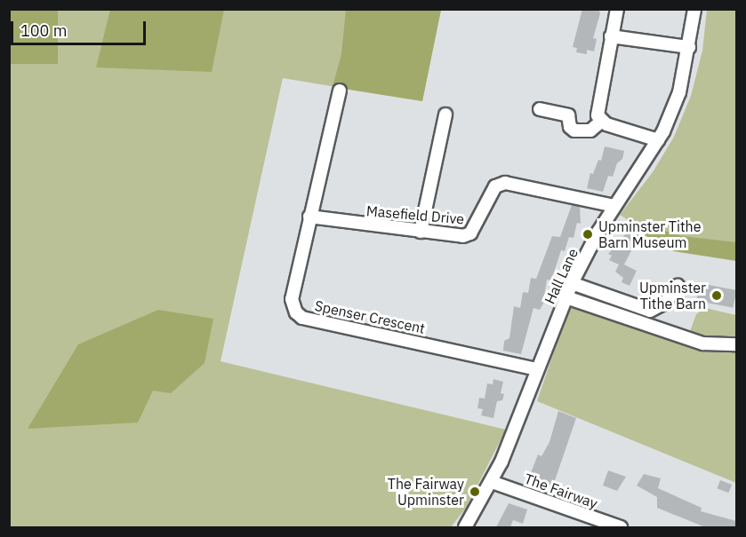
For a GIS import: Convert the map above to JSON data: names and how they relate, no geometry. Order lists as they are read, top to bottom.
{
  "streets": {
    "street": [
      "Masefield Drive",
      "Hall Lane",
      "Spenser Crescent",
      "The Fairway"
    ]
  },
  "crossings": [
    ["Masefield Drive", "Hall Lane"],
    ["Masefield Drive", "Spenser Crescent"],
    ["Hall Lane", "Spenser Crescent"],
    ["Hall Lane", "The Fairway"]
  ],
  "places": ["Upminster Tithe Barn Museum", "Upminster Tithe Barn", "The Fairway Upminster"],
  "scale_bar": "100 m"
}
